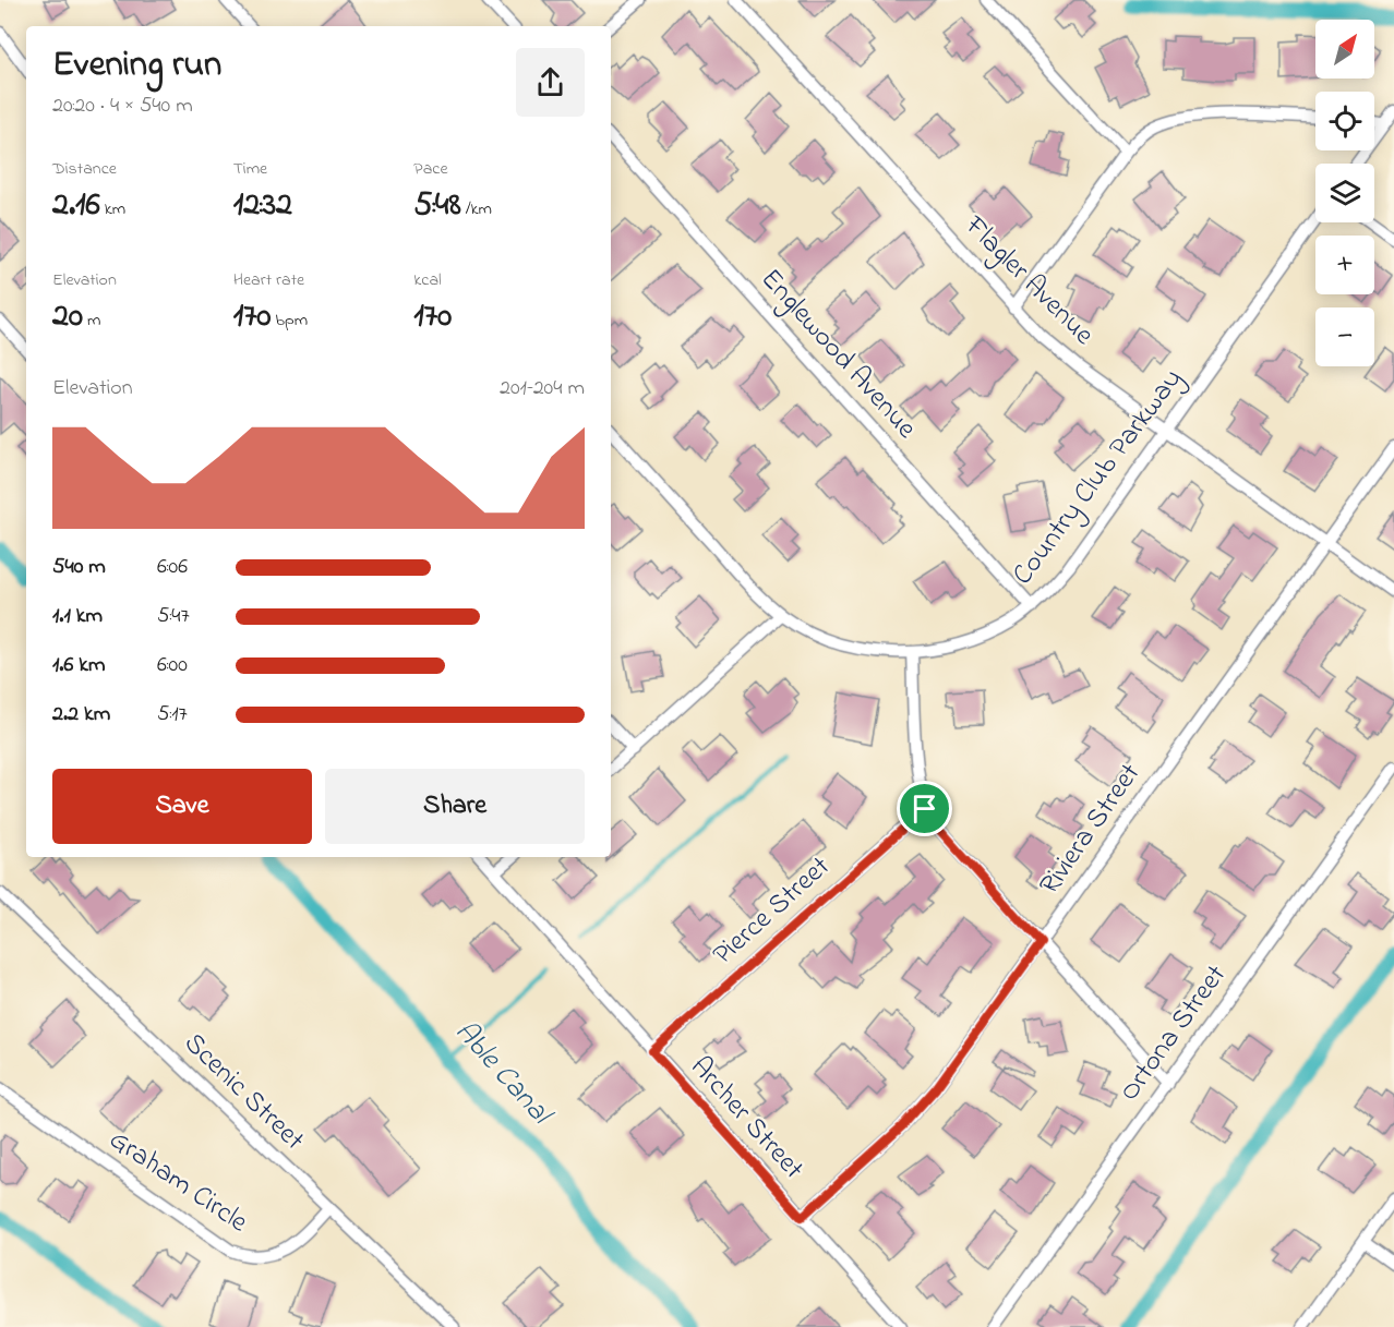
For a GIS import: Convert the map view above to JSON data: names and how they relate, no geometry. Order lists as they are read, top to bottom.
{
  "streets": {
    "street": [
      "Flagler Avenue",
      "Englewood Avenue",
      "Country Club Parkway",
      "Riviera Street",
      "Pierce Street",
      "Ortona Street",
      "Scenic Street",
      "Archer Street",
      "Graham Circle"
    ]
  },
  "crossings": [
    ["Flagler Avenue", "Country Club Parkway"],
    ["Flagler Avenue", "Riviera Street"],
    ["Englewood Avenue", "Country Club Parkway"],
    ["Riviera Street", "Archer Street"],
    ["Pierce Street", "Archer Street"],
    ["Scenic Street", "Graham Circle"]
  ],
  "water": ["Able Canal"],
  "north": "top right",
  "page": {
    "map_buttons": ["+", "−"],
    "heading": ["Evening run", "20:20 · 4 × 540 m"],
    "stats": [
      ["Distance", "2.16 km"],
      ["Time", "12:32"],
      ["Pace", "5:48 /km"],
      ["Elevation", "20 m"],
      ["Heart rate", "170 bpm"],
      ["kcal", "170"]
    ],
    "chart": ["Elevation", "201–204 m"],
    "list": [
      {
        "name": "540 m",
        "note": "6:06"
      },
      {
        "name": "1.1 km",
        "note": "5:47"
      },
      {
        "name": "1.6 km",
        "note": "6:00"
      },
      {
        "name": "2.2 km",
        "note": "5:17"
      }
    ],
    "buttons": ["Save", "Share"]
  }
}
